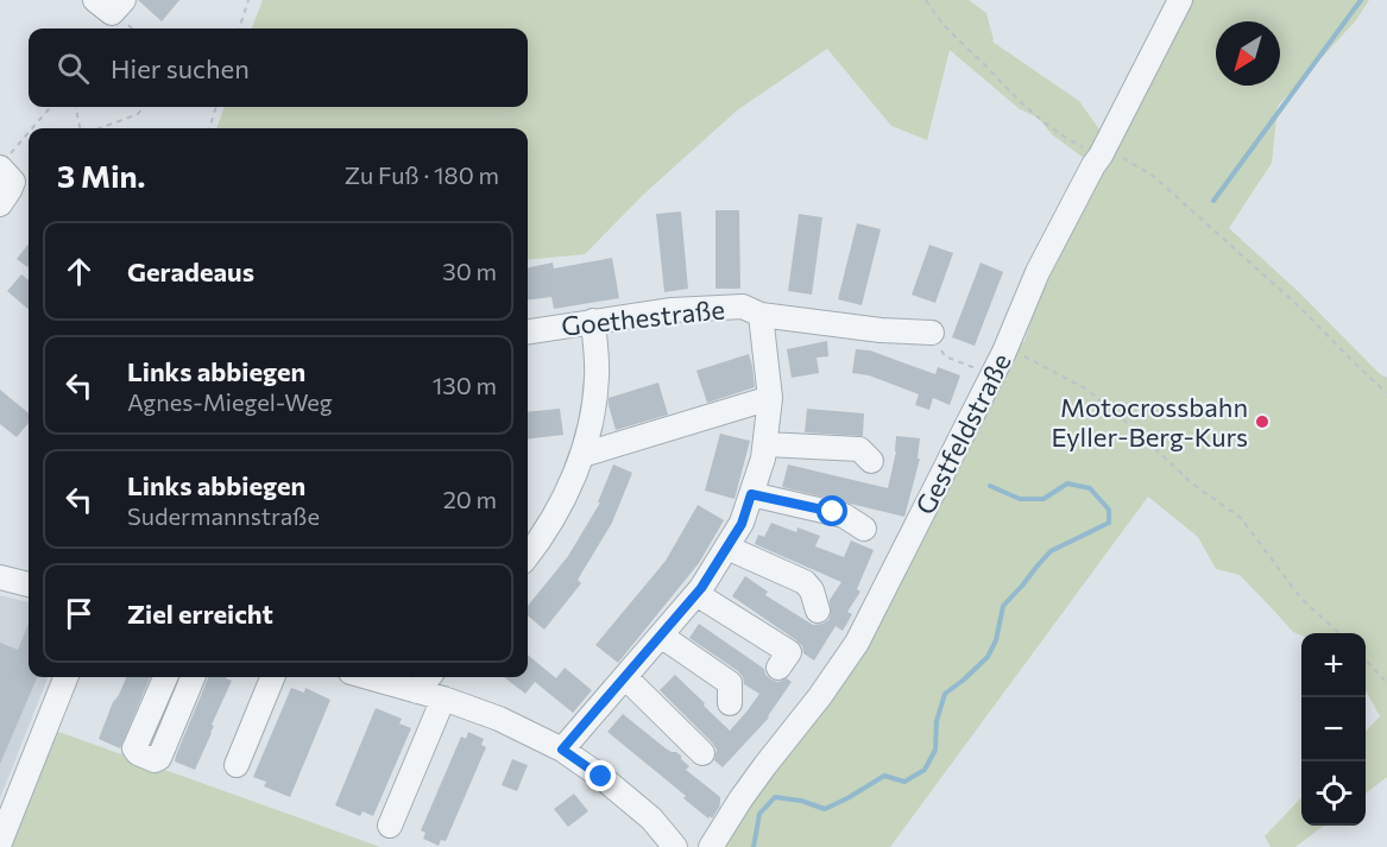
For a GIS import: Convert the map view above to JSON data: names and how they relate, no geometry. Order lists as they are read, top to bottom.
{
  "streets": {
    "street": ["Goethestraße", "Gestfeldstraße"]
  },
  "places": ["Motocrossbahn Eyller-Berg-Kurs"],
  "north": "bottom left",
  "page": {
    "search": "Hier suchen",
    "heading": ["3 Min.", "Zu Fuß · 180 m"],
    "list": [
      ["Geradeaus", "30 m"],
      ["Links abbiegen", "Agnes-Miegel-Weg", "130 m"],
      ["Links abbiegen", "Sudermannstraße", "20 m"],
      "Ziel erreicht"
    ],
    "map_buttons": ["+", "−"]
  }
}
